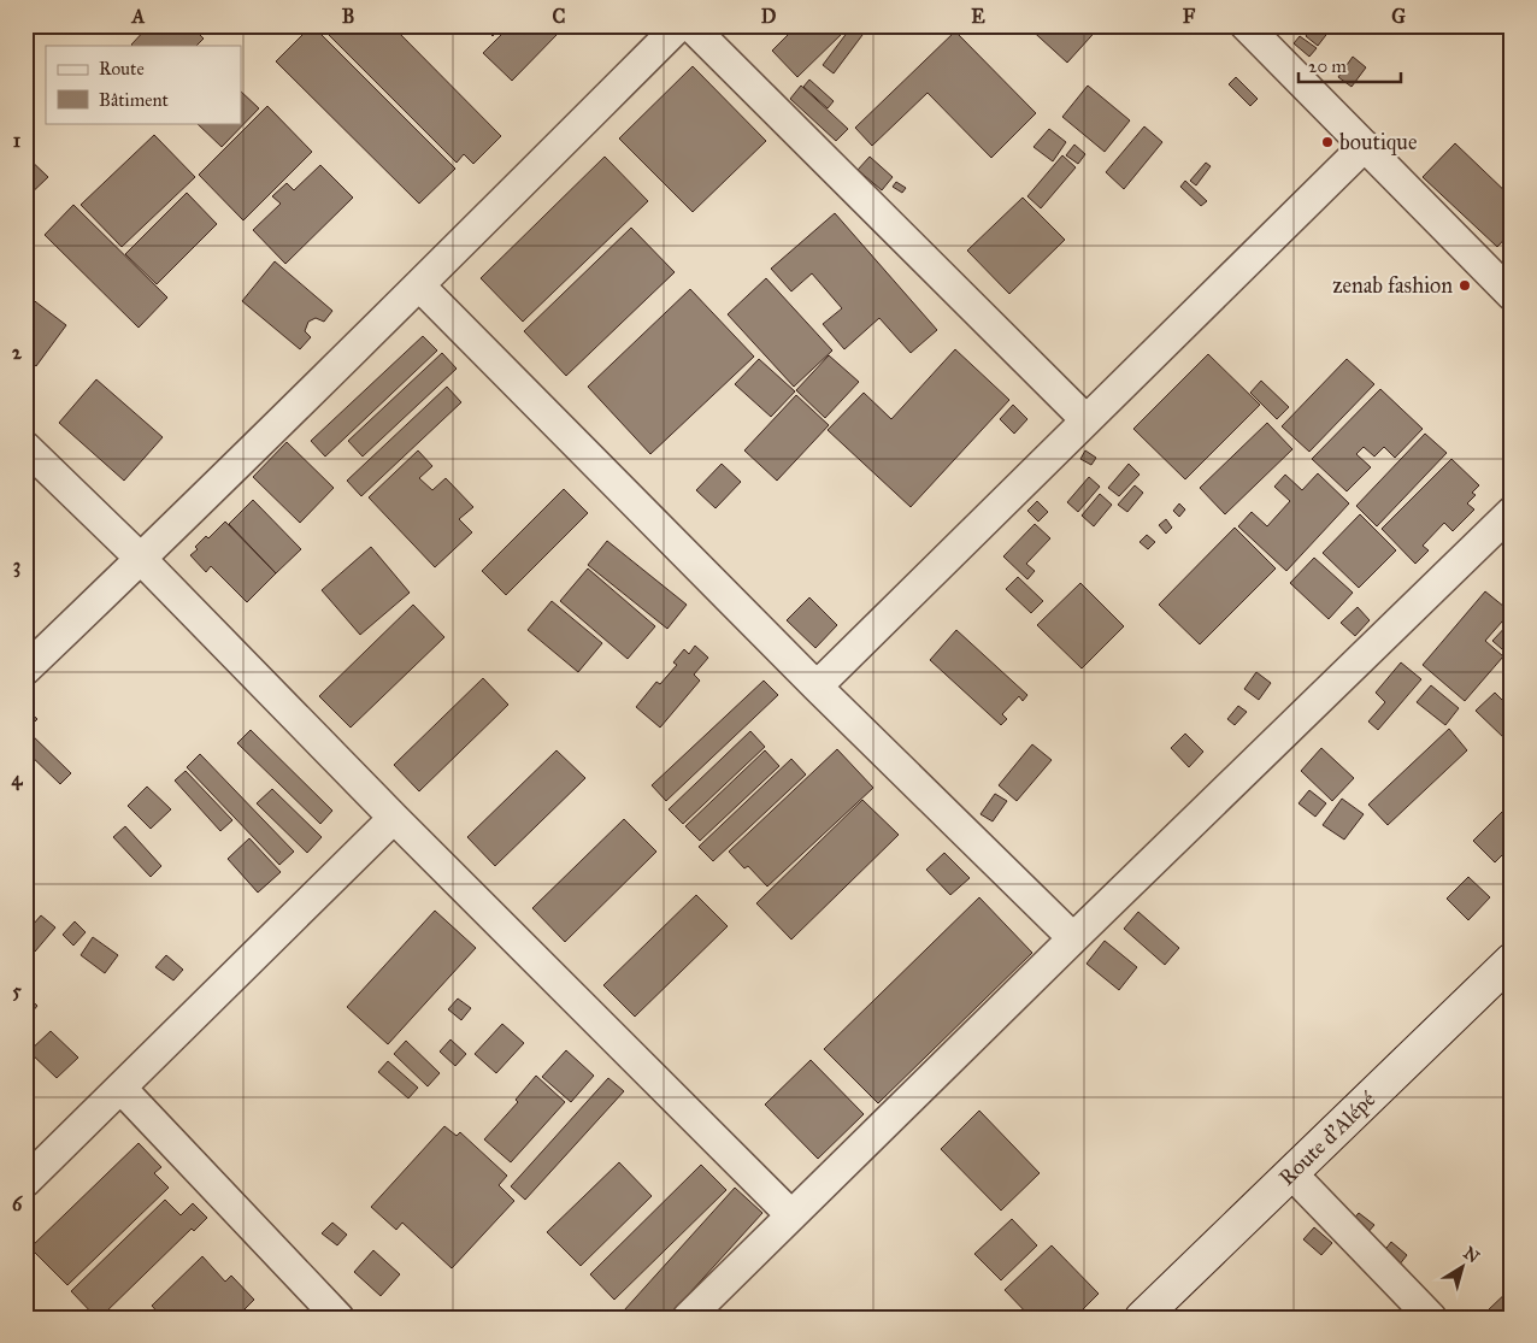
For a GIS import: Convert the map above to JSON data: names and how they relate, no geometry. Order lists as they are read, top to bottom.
{
  "streets": {
    "main road": ["Route d'Alépé"]
  },
  "places": ["boutique", "zenab fashion"],
  "legend": ["Route", "Bâtiment"],
  "scale_bar": "20 m",
  "north": "top right",
  "grid": {
    "columns": [
      "A",
      "B",
      "C",
      "D",
      "E",
      "F",
      "G"
    ],
    "rows": [
      "1",
      "2",
      "3",
      "4",
      "5",
      "6"
    ]
  }
}
